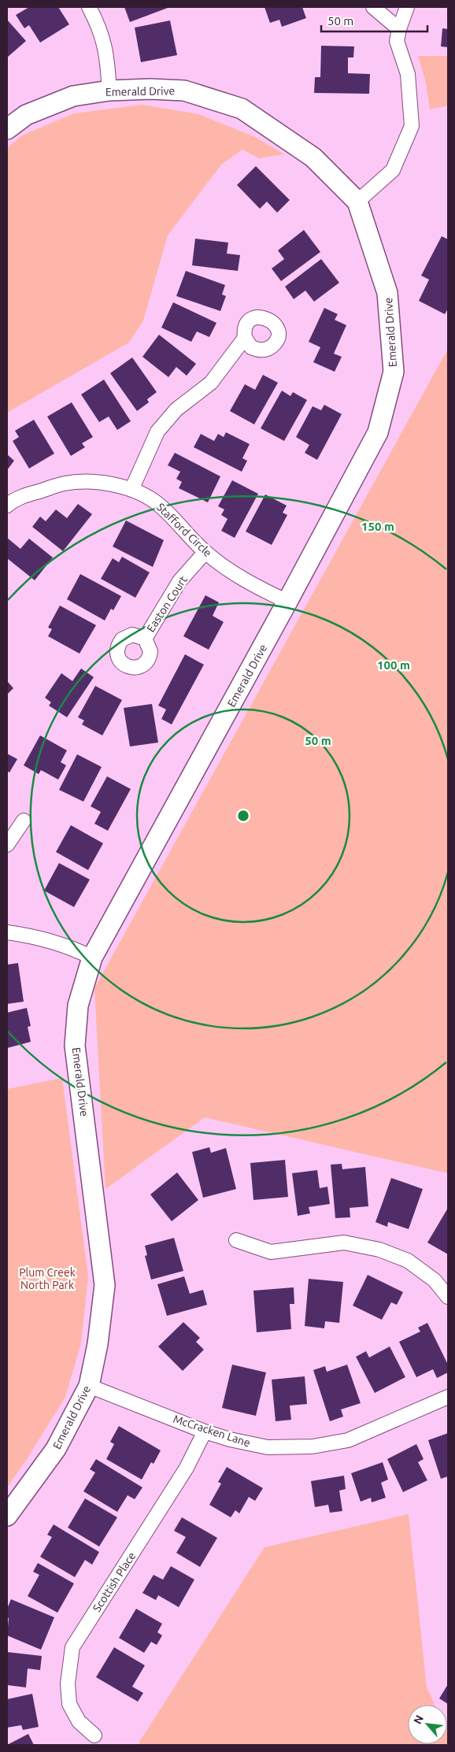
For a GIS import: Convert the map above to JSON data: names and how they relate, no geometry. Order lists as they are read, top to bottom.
{
  "streets": {
    "street": [
      "Emerald Drive",
      "Stafford Circle",
      "Easton Court",
      "McCracken Lane",
      "Scottish Place"
    ]
  },
  "crossings": [
    ["Emerald Drive", "Stafford Circle"],
    ["Emerald Drive", "McCracken Lane"],
    ["Stafford Circle", "Easton Court"],
    ["McCracken Lane", "Scottish Place"]
  ],
  "parks": ["Plum Creek North Park"],
  "scale_bar": "50 m",
  "north": "top left",
  "rings": ["150 m", "100 m", "50 m"]
}
